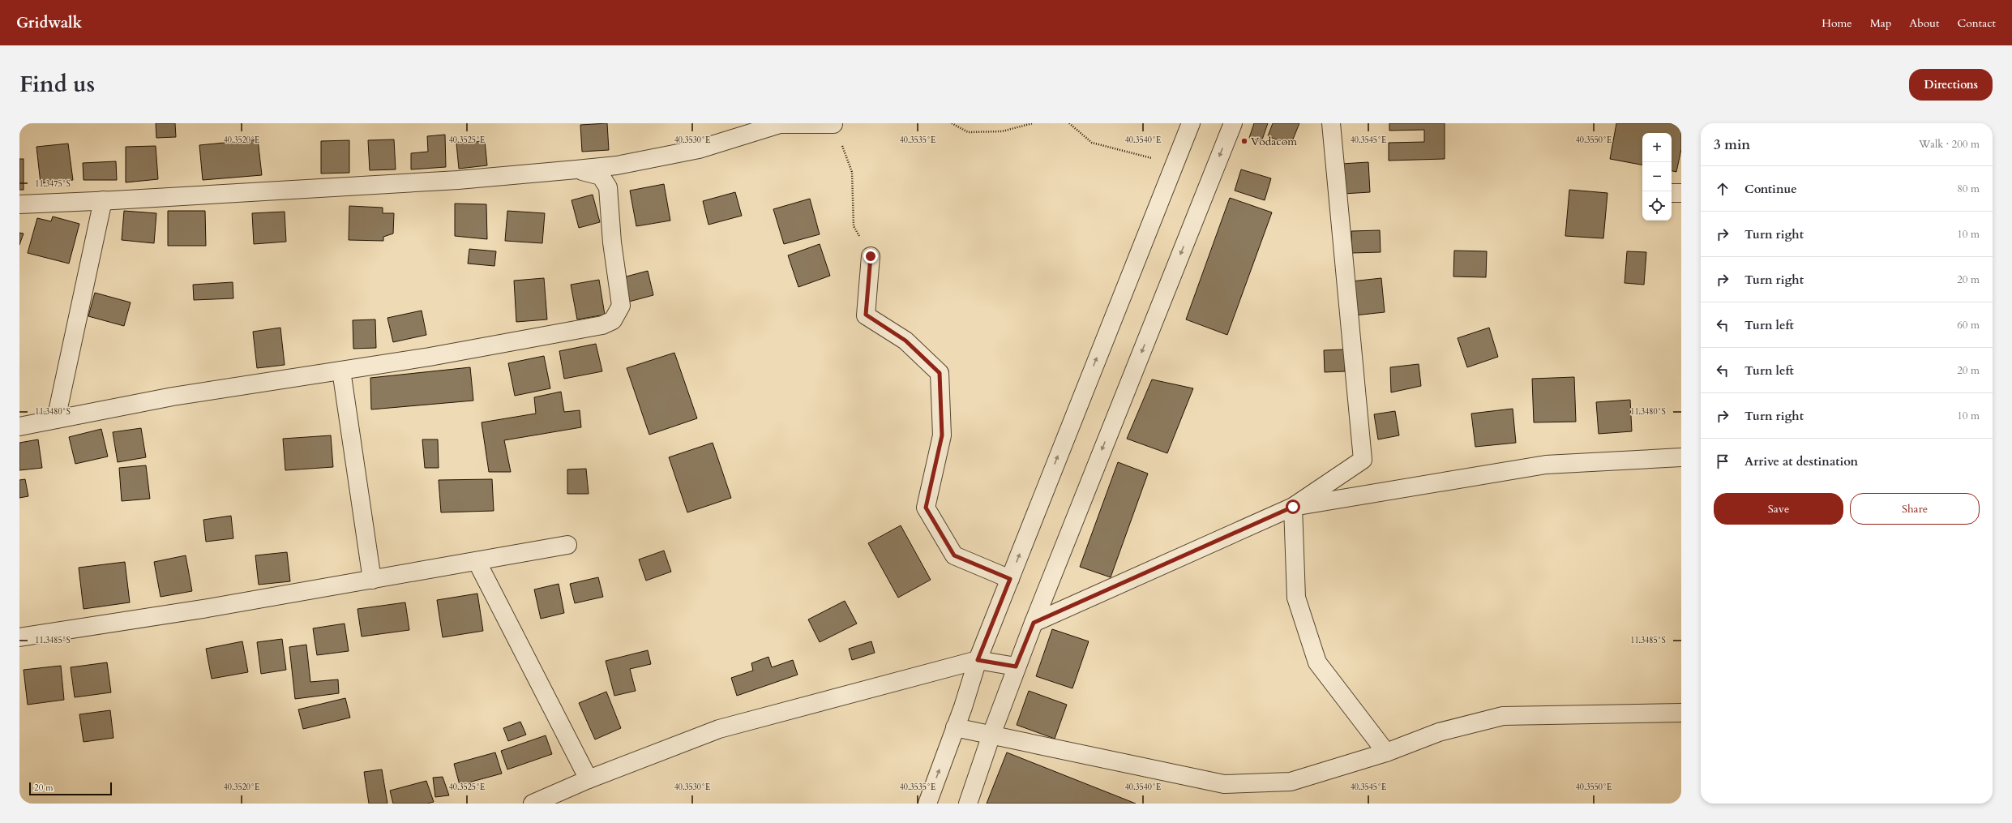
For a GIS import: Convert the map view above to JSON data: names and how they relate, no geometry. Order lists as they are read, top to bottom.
{
  "places": ["Vodacom"],
  "scale_bar": "20 m",
  "page": {
    "header": "Gridwalk",
    "nav": [
      "Home",
      "Map",
      "About",
      "Contact"
    ],
    "title": "Find us",
    "buttons": [
      "Directions",
      ["Save", "Share"]
    ],
    "heading": ["3 min", "Walk · 200 m"],
    "map_buttons": ["+", "−"],
    "list": [
      ["Continue", "80 m"],
      ["Turn right", "10 m"],
      ["Turn right", "20 m"],
      ["Turn left", "60 m"],
      ["Turn left", "20 m"],
      ["Turn right", "10 m"],
      "Arrive at destination"
    ],
    "scale": "20 m"
  },
  "coordinates": [
    "40.3520°E",
    "40.3525°E",
    "40.3530°E",
    "40.3535°E",
    "40.3540°E",
    "40.3545°E",
    "40.3550°E",
    "11.3475°S",
    "11.3480°S",
    "11.3485°S"
  ]
}
